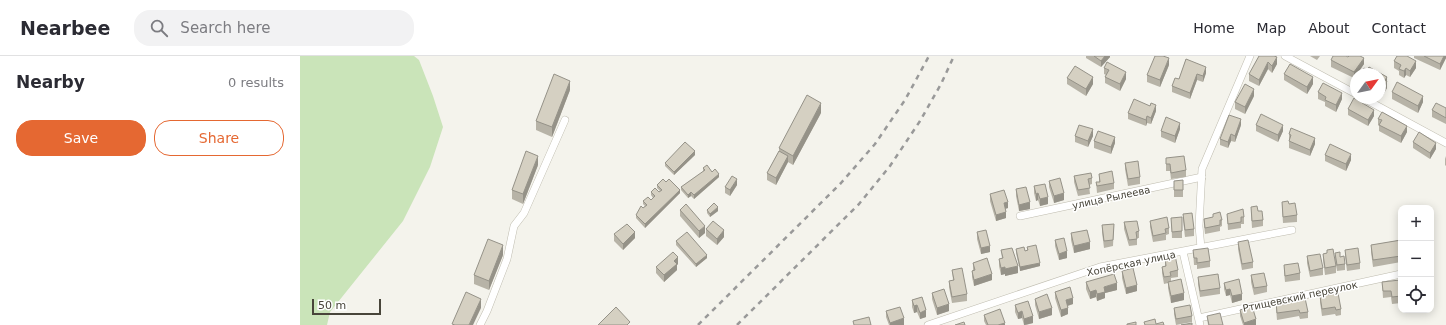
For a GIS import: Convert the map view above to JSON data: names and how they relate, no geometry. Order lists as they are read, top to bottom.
{
  "streets": {
    "street": ["улица Рылеева", "Хопёрская улица", "Ртищевский переулок"]
  },
  "scale_bar": "50 m",
  "north": "top right",
  "page": {
    "header": "Nearbee",
    "search": "Search here",
    "nav": [
      "Home",
      "Map",
      "About",
      "Contact"
    ],
    "heading": ["Nearby", "0 results"],
    "buttons": ["Save", "Share"],
    "map_buttons": ["+", "−"],
    "scale": "50 m"
  }
}
